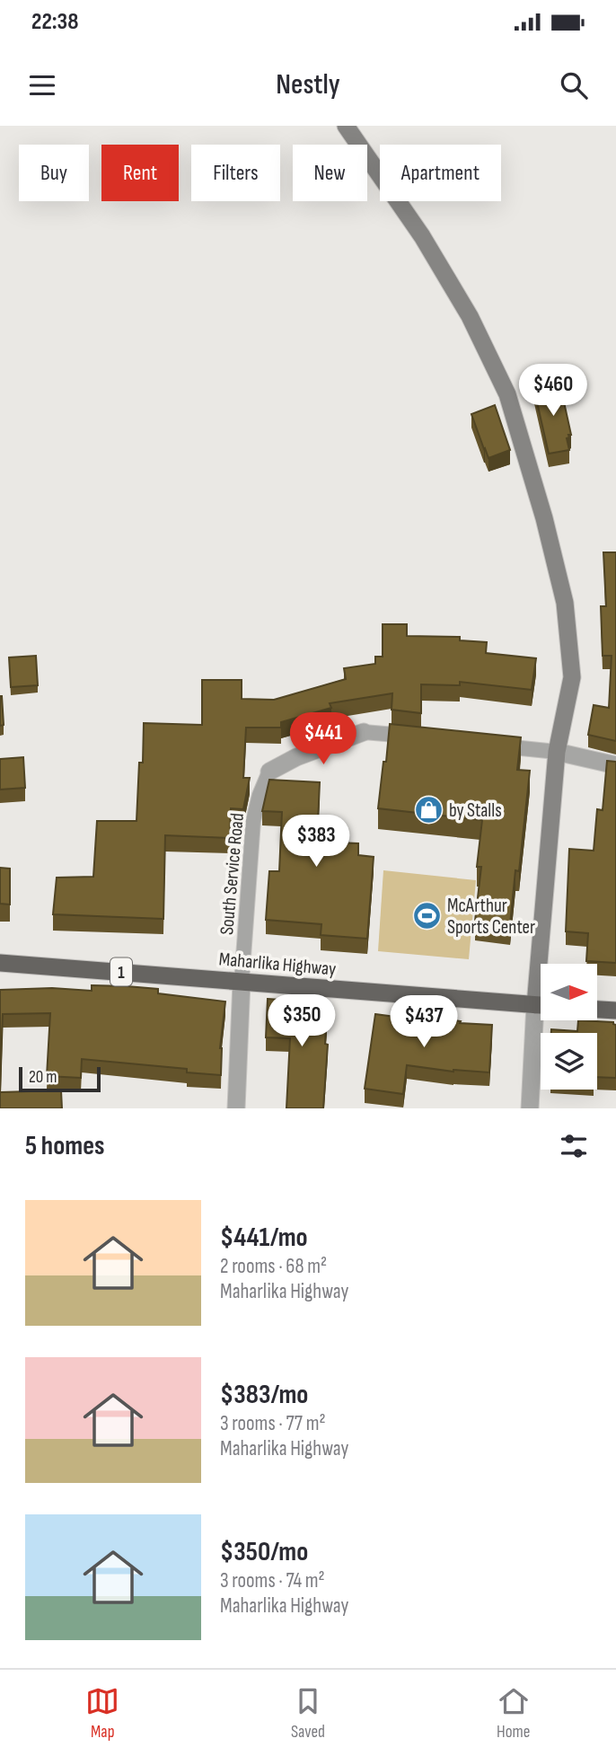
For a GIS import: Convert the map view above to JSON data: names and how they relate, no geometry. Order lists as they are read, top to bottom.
{
  "streets": {
    "highway": ["Maharlika Highway", "1"],
    "lane": ["South Service Road"]
  },
  "crossings": [
    ["South Service Road", "Maharlika Highway"]
  ],
  "places": {
    "shop": ["by Stalls"],
    "sports": ["McArthur Sports Center"]
  },
  "scale_bar": "20 m",
  "north": "right",
  "page": {
    "status": "22:38",
    "header": "Nestly",
    "chip": [
      "Buy",
      "Rent",
      "Filters",
      "New",
      "Apartment"
    ],
    "price": [
      "$460",
      "$441",
      "$383",
      "$350",
      "$437"
    ],
    "scale": "20 m",
    "heading": "5 homes",
    "list": [
      {
        "name": "$441/mo",
        "note": "2 rooms · 68 m² · Maharlika Highway"
      },
      {
        "name": "$383/mo",
        "note": "3 rooms · 77 m² · Maharlika Highway"
      },
      {
        "name": "$350/mo",
        "note": "3 rooms · 74 m² · Maharlika Highway"
      }
    ],
    "tabs": ["Map", "Saved", "Home"]
  }
}
